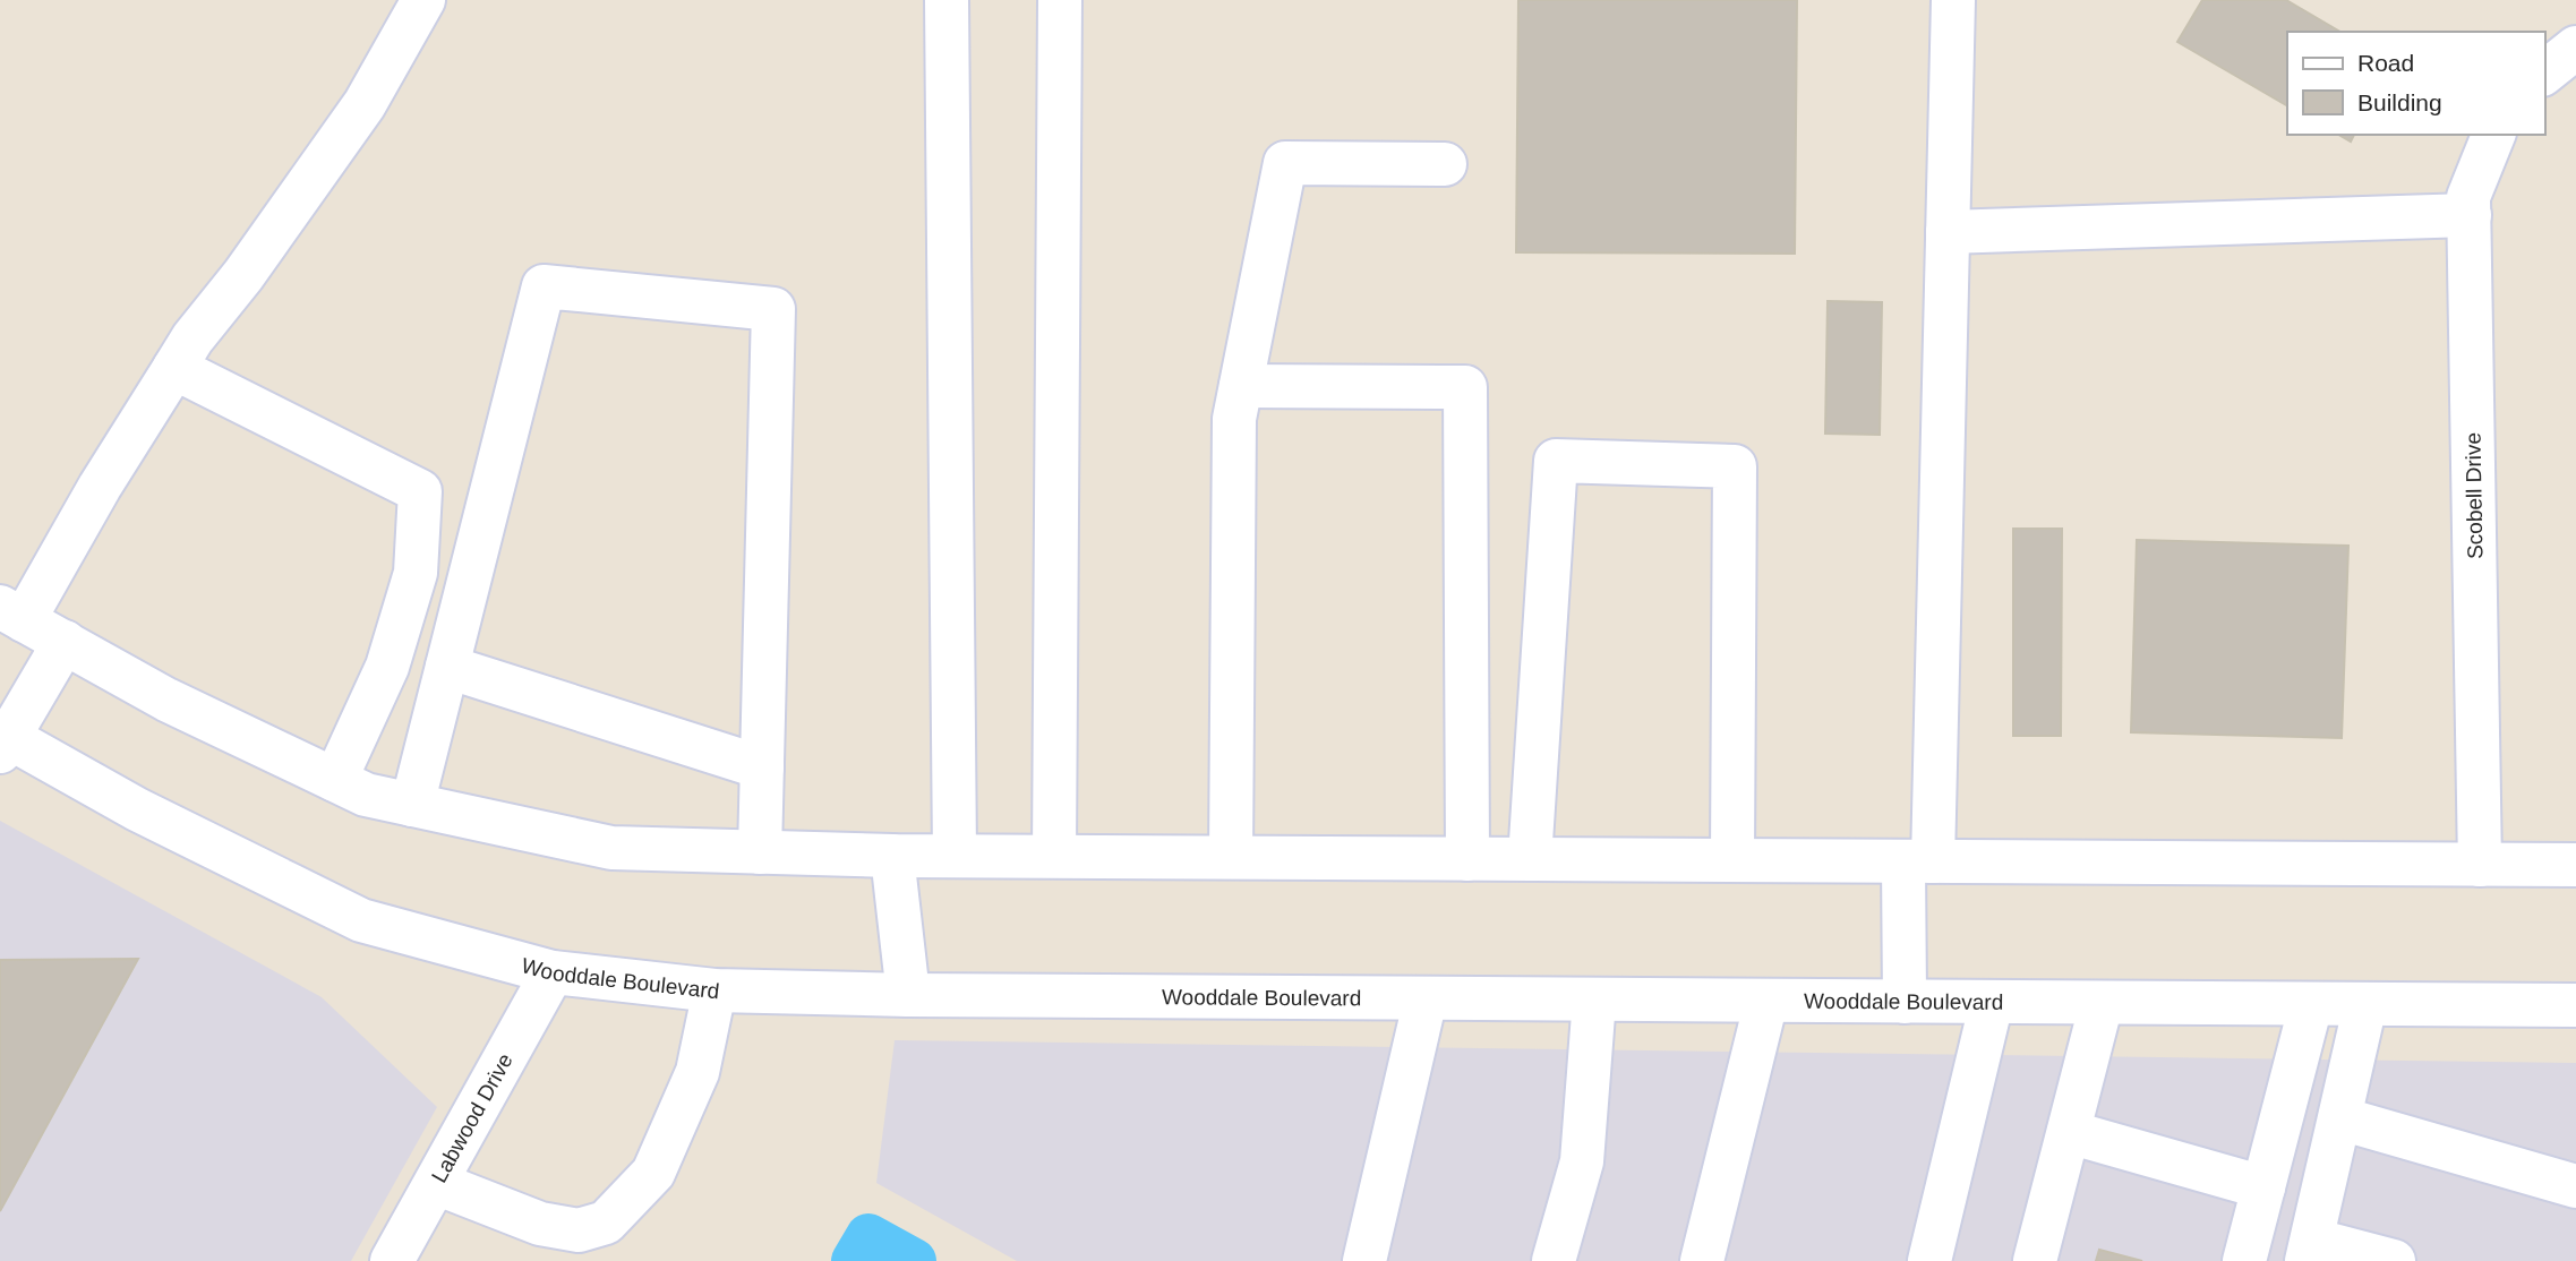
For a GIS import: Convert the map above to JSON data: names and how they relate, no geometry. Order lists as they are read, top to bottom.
{
  "streets": {
    "street": ["Scobell Drive", "Wooddale Boulevard", "Labwood Drive"]
  },
  "crossings": [
    ["Wooddale Boulevard", "Labwood Drive"]
  ],
  "legend": ["Road", "Building"]
}
